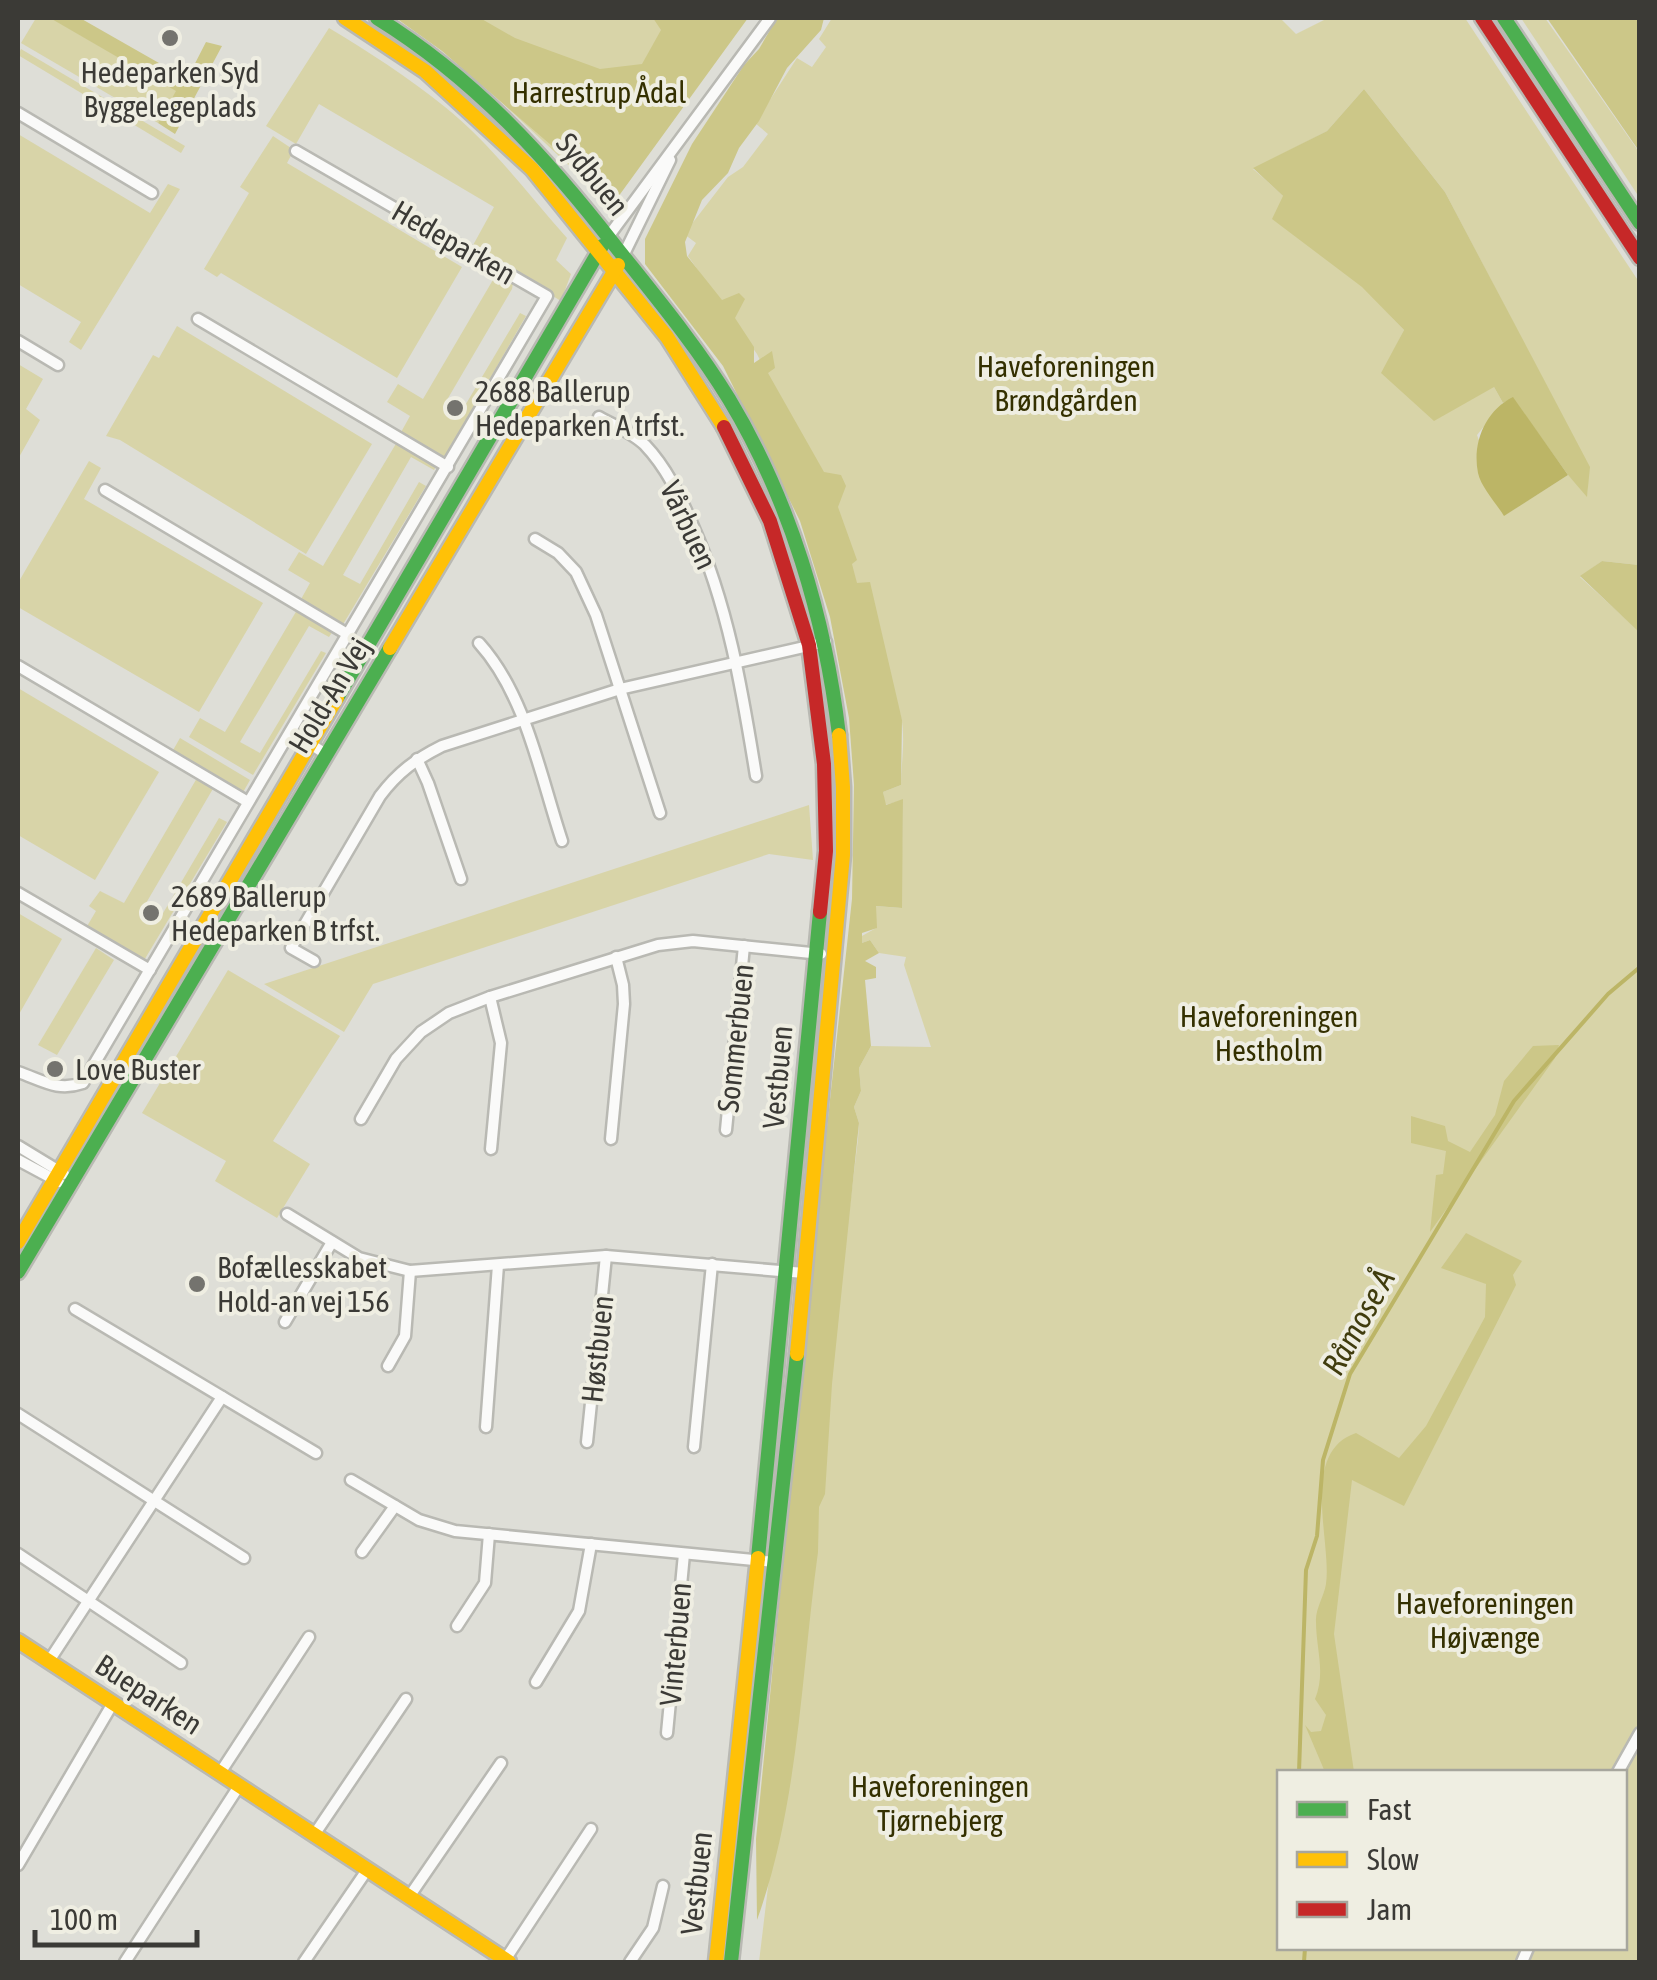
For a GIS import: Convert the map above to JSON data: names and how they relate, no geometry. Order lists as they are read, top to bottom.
{
  "streets": {
    "main road": [
      "Sydbuen",
      "Hold-An Vej",
      "Vestbuen",
      "Bueparken"
    ],
    "street": [
      "Hedeparken",
      "Vårbuen",
      "Sommerbuen",
      "Høstbuen",
      "Vinterbuen"
    ]
  },
  "crossings": [
    ["Sydbuen", "Hold-An Vej"],
    ["Sydbuen", "Vestbuen"],
    ["Hold-An Vej", "Vestbuen"],
    ["Sommerbuen", "Vestbuen"],
    ["Vestbuen", "Høstbuen"],
    ["Vestbuen", "Vinterbuen"]
  ],
  "water": ["Råmose Å"],
  "parks": [
    "Harrestrup Ådal",
    "Haveforeningen Brøndgården",
    "Haveforeningen Hestholm",
    "Haveforeningen Højvænge",
    "Haveforeningen Tjørnebjerg"
  ],
  "places": [
    "Hedeparken Syd Byggelegeplads",
    "2688 Ballerup Hedeparken A trfst.",
    "2689 Ballerup Hedeparken B trfst.",
    "Love Buster",
    "Bofællesskabet Hold-an vej 156"
  ],
  "legend": ["Fast", "Slow", "Jam"],
  "scale_bar": "100 m"
}
